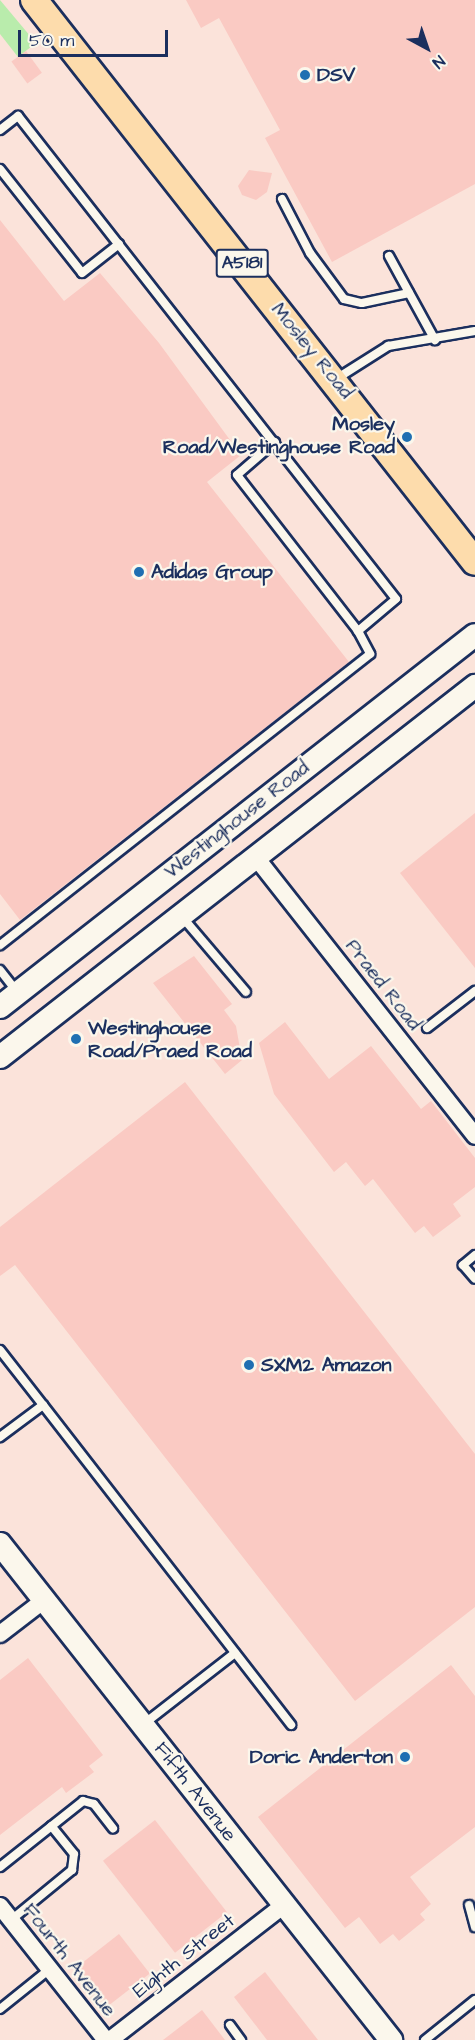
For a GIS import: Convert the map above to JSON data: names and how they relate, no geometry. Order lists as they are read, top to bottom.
{
  "streets": {
    "main road": ["A5181", "Mosley Road"],
    "street": [
      "Westinghouse Road",
      "Praed Road",
      "Fifth Avenue",
      "Eighth Street",
      "Fourth Avenue"
    ]
  },
  "crossings": [
    ["Fifth Avenue", "Eighth Street"],
    ["Eighth Street", "Fourth Avenue"]
  ],
  "places": [
    "DSV",
    "Mosley Road/Westinghouse Road",
    "Adidas Group",
    "Westinghouse Road/Praed Road",
    "SXM2 Amazon",
    "Doric Anderton"
  ],
  "scale_bar": "50 m",
  "north": "bottom right"
}
